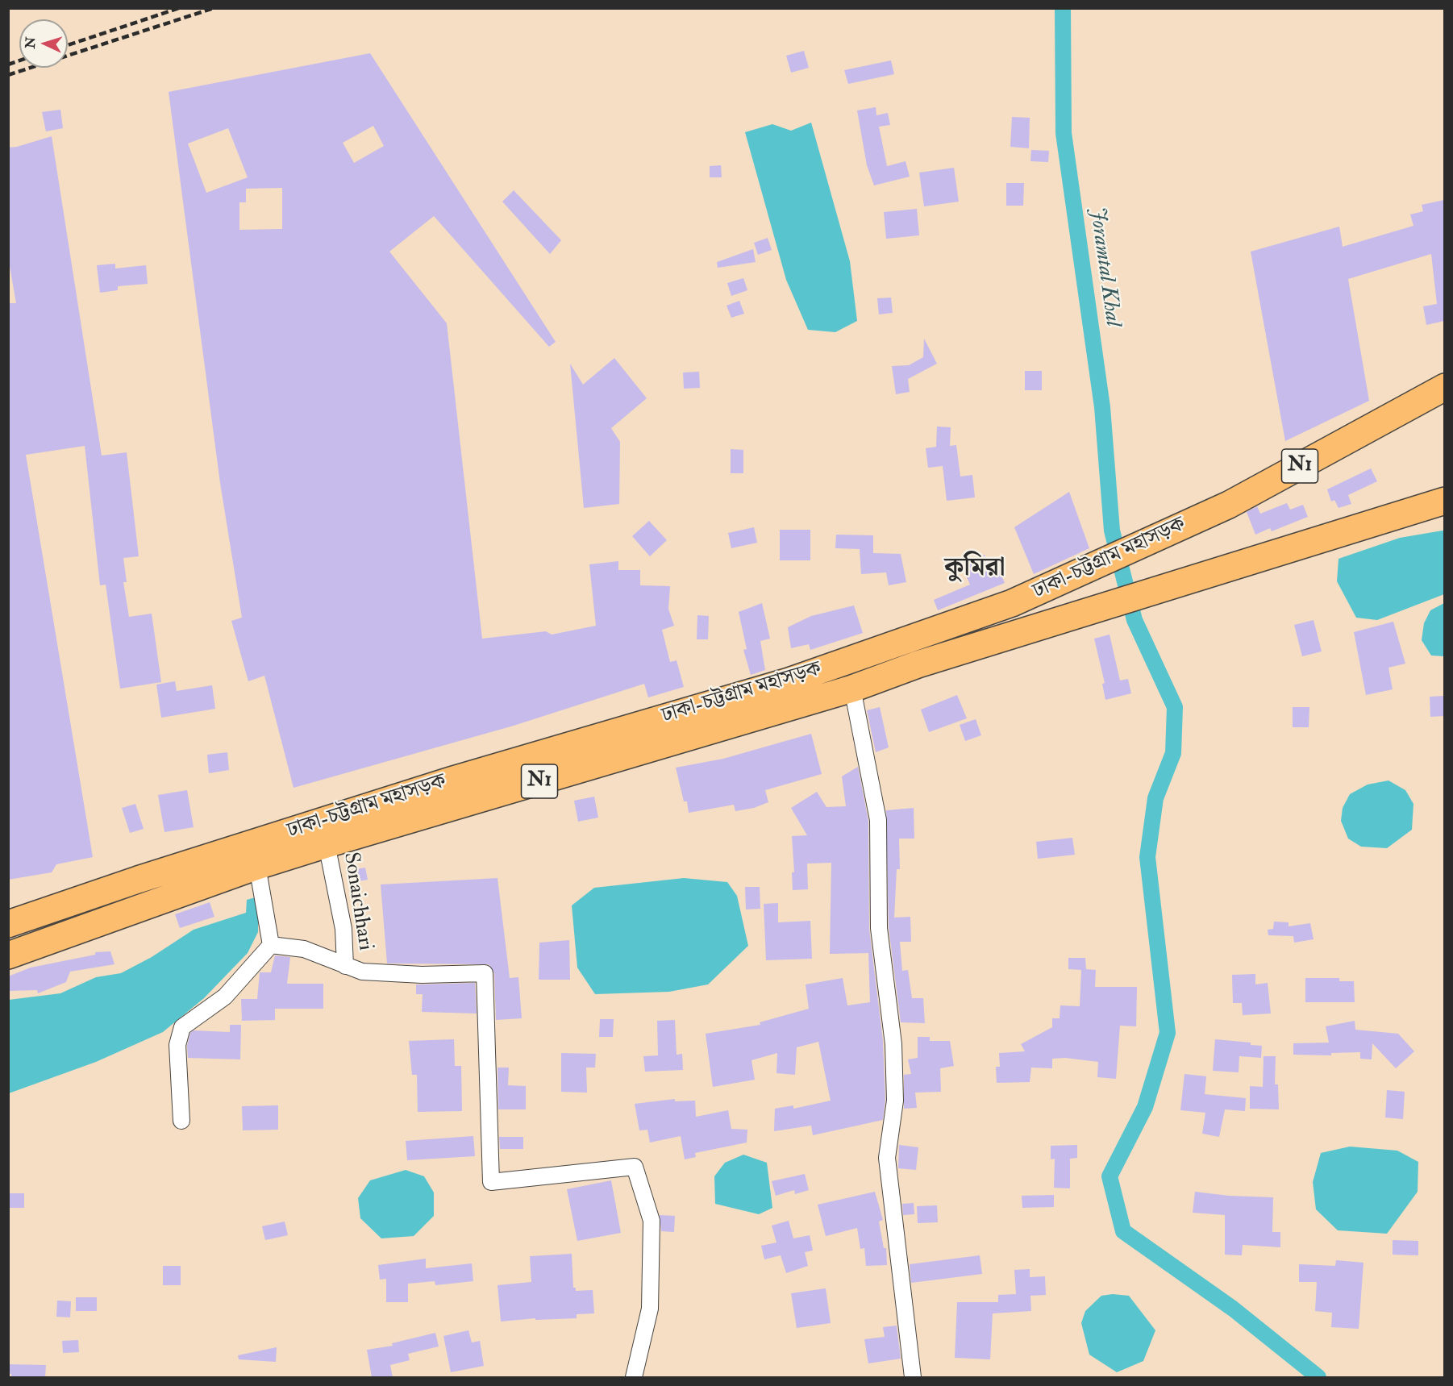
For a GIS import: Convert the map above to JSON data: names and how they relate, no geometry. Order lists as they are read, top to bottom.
{
  "streets": {
    "highway": ["N1", "ঢাকা-চট্টগ্রাম মহাসড়ক"],
    "street": ["Sonaichhari"]
  },
  "crossings": [
    ["ঢাকা-চট্টগ্রাম মহাসড়ক", "Sonaichhari"]
  ],
  "districts": ["কুমিরা"],
  "water": ["Joramtal Khal"],
  "north": "left"
}
